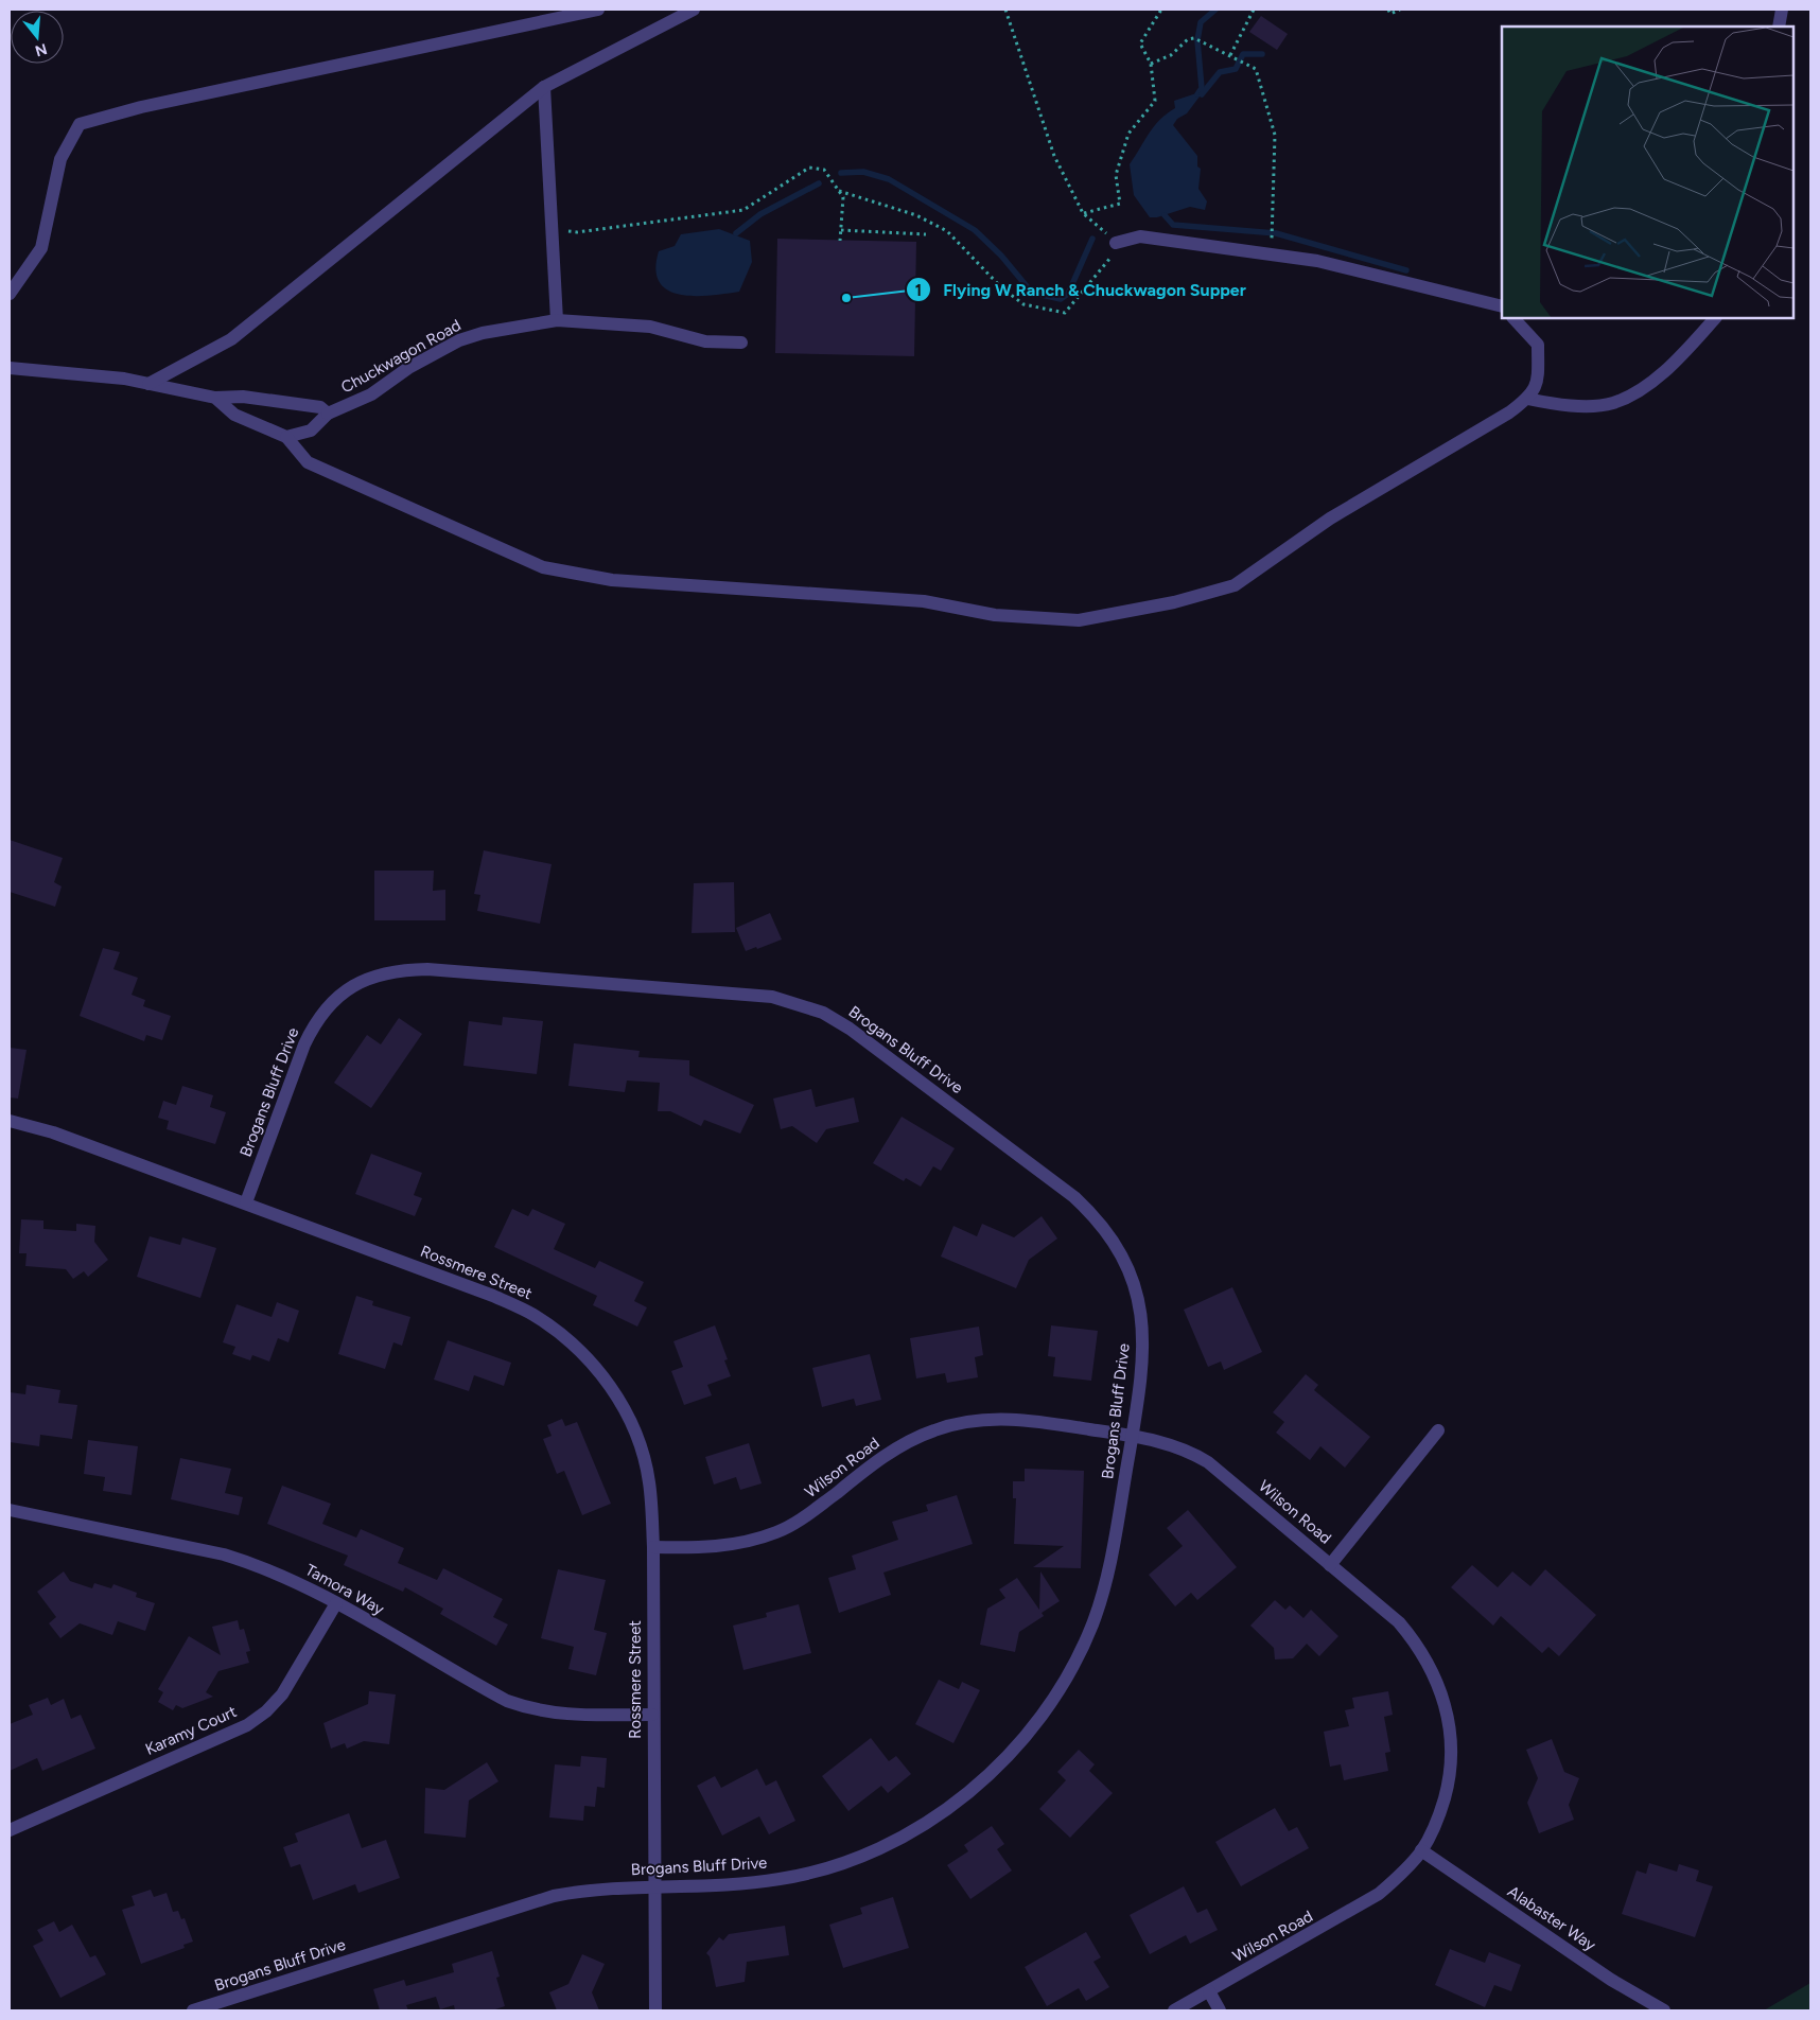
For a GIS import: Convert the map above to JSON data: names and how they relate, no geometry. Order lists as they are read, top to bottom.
{
  "streets": {
    "street": [
      "Chuckwagon Road",
      "Brogans Bluff Drive",
      "Rossmere Street",
      "Wilson Road",
      "Tamora Way",
      "Karamy Court",
      "Alabaster Way"
    ]
  },
  "crossings": [
    ["Brogans Bluff Drive", "Rossmere Street"],
    ["Brogans Bluff Drive", "Wilson Road"],
    ["Rossmere Street", "Wilson Road"],
    ["Rossmere Street", "Tamora Way"],
    ["Wilson Road", "Alabaster Way"],
    ["Tamora Way", "Karamy Court"]
  ],
  "places": ["Flying W Ranch & Chuckwagon Supper"],
  "north": "bottom"
}
